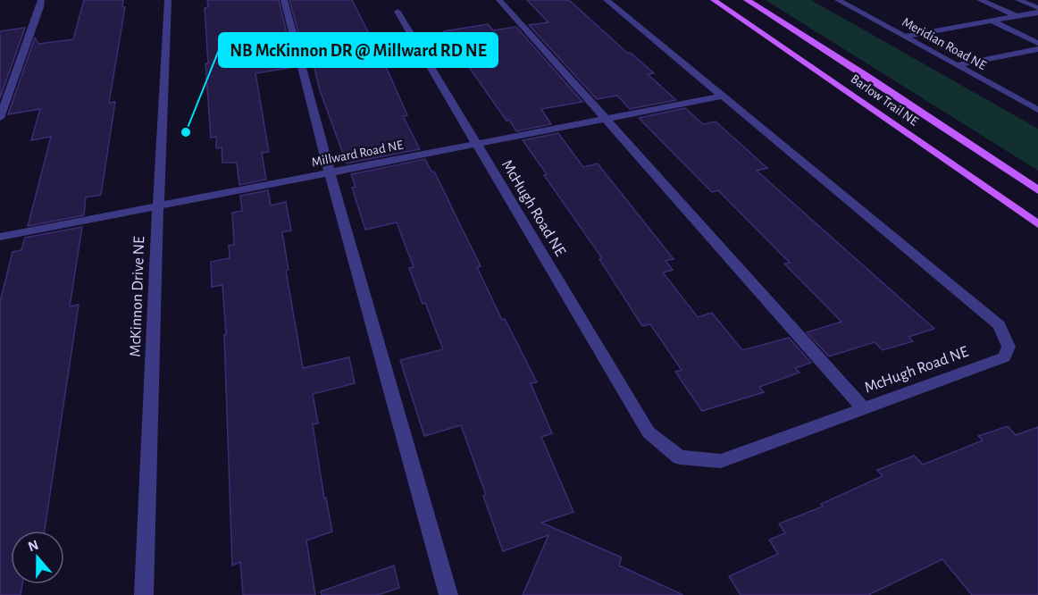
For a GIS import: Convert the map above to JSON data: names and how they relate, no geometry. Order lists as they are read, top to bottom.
{
  "streets": {
    "main road": ["Barlow Trail NE"],
    "street": [
      "Meridian Road NE",
      "Millward Road NE",
      "McHugh Road NE",
      "McKinnon Drive NE"
    ]
  },
  "crossings": [
    ["Millward Road NE", "McHugh Road NE"],
    ["Millward Road NE", "McKinnon Drive NE"]
  ],
  "places": ["NB McKinnon DR @ Millward RD NE"],
  "north": "top"
}
